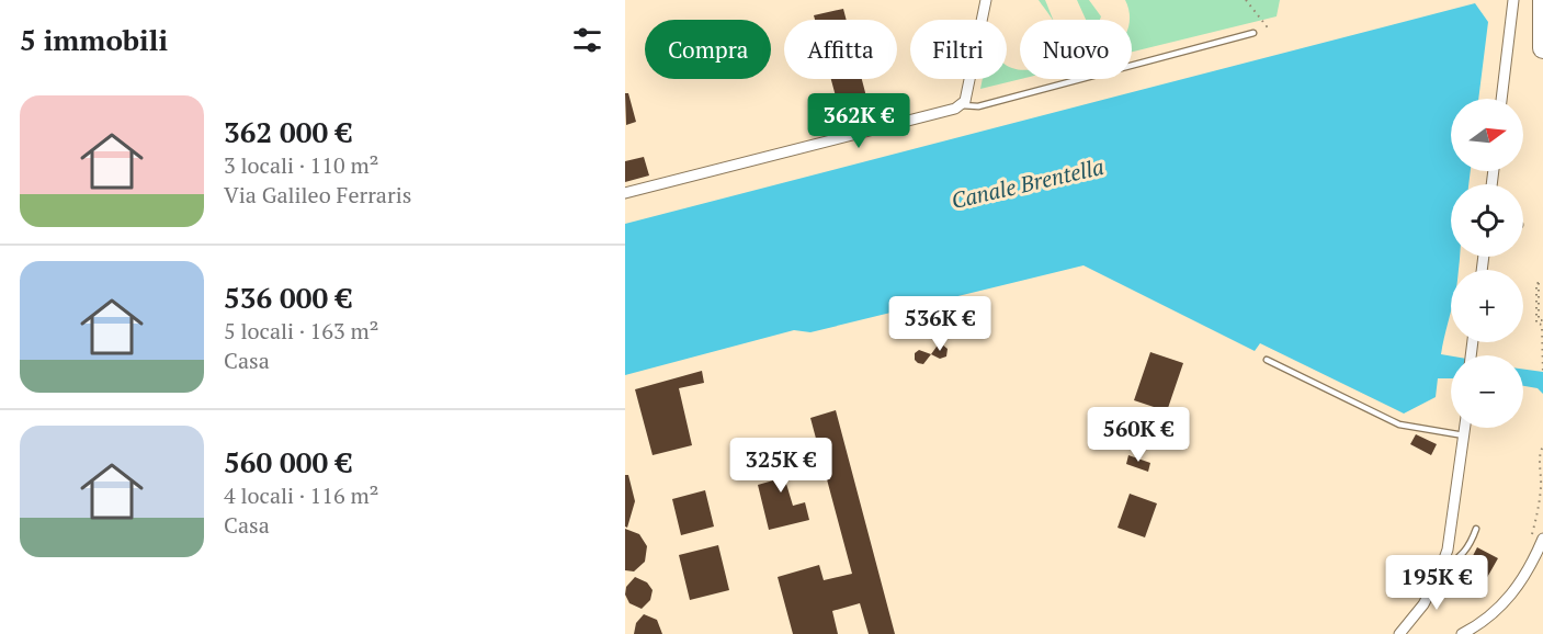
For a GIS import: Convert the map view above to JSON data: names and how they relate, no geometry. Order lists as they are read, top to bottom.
{
  "water": ["Canale Brentella"],
  "north": "right",
  "page": {
    "heading": "5 immobili",
    "chip": [
      "Compra",
      "Affitta",
      "Filtri",
      "Nuovo"
    ],
    "list": [
      {
        "name": "362 000 €",
        "note": "3 locali · 110 m² · Via Galileo Ferraris"
      },
      {
        "name": "536 000 €",
        "note": "5 locali · 163 m² · Casa"
      },
      {
        "name": "560 000 €",
        "note": "4 locali · 116 m² · Casa"
      }
    ],
    "price": [
      "362K €",
      "536K €",
      "560K €",
      "325K €",
      "195K €"
    ],
    "map_buttons": ["+", "−"]
  }
}
